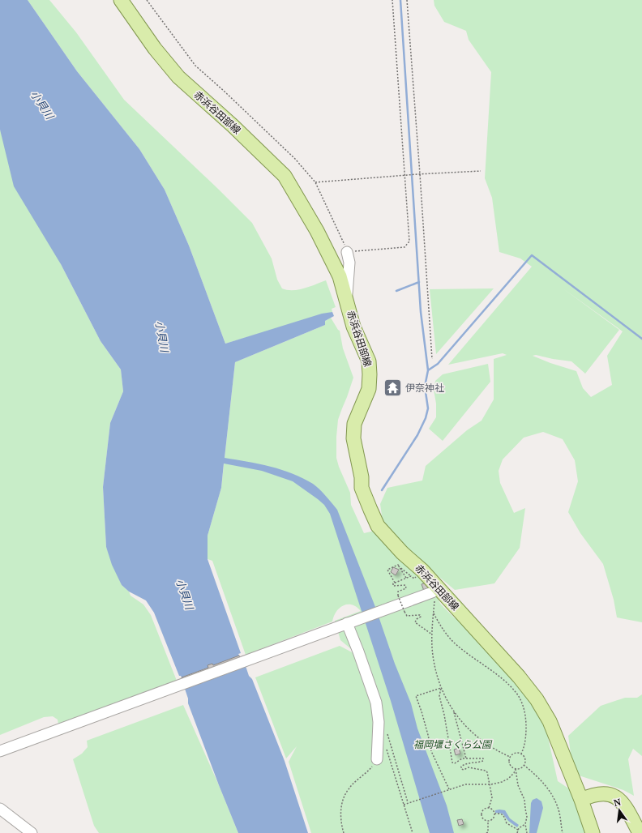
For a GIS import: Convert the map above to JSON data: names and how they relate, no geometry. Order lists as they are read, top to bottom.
{
  "streets": {
    "main road": ["赤浜谷田部線"]
  },
  "water": ["小貝川"],
  "parks": ["福岡堰さくら公園"],
  "places": {
    "temple": ["伊奈神社"]
  },
  "north": "top"
}
